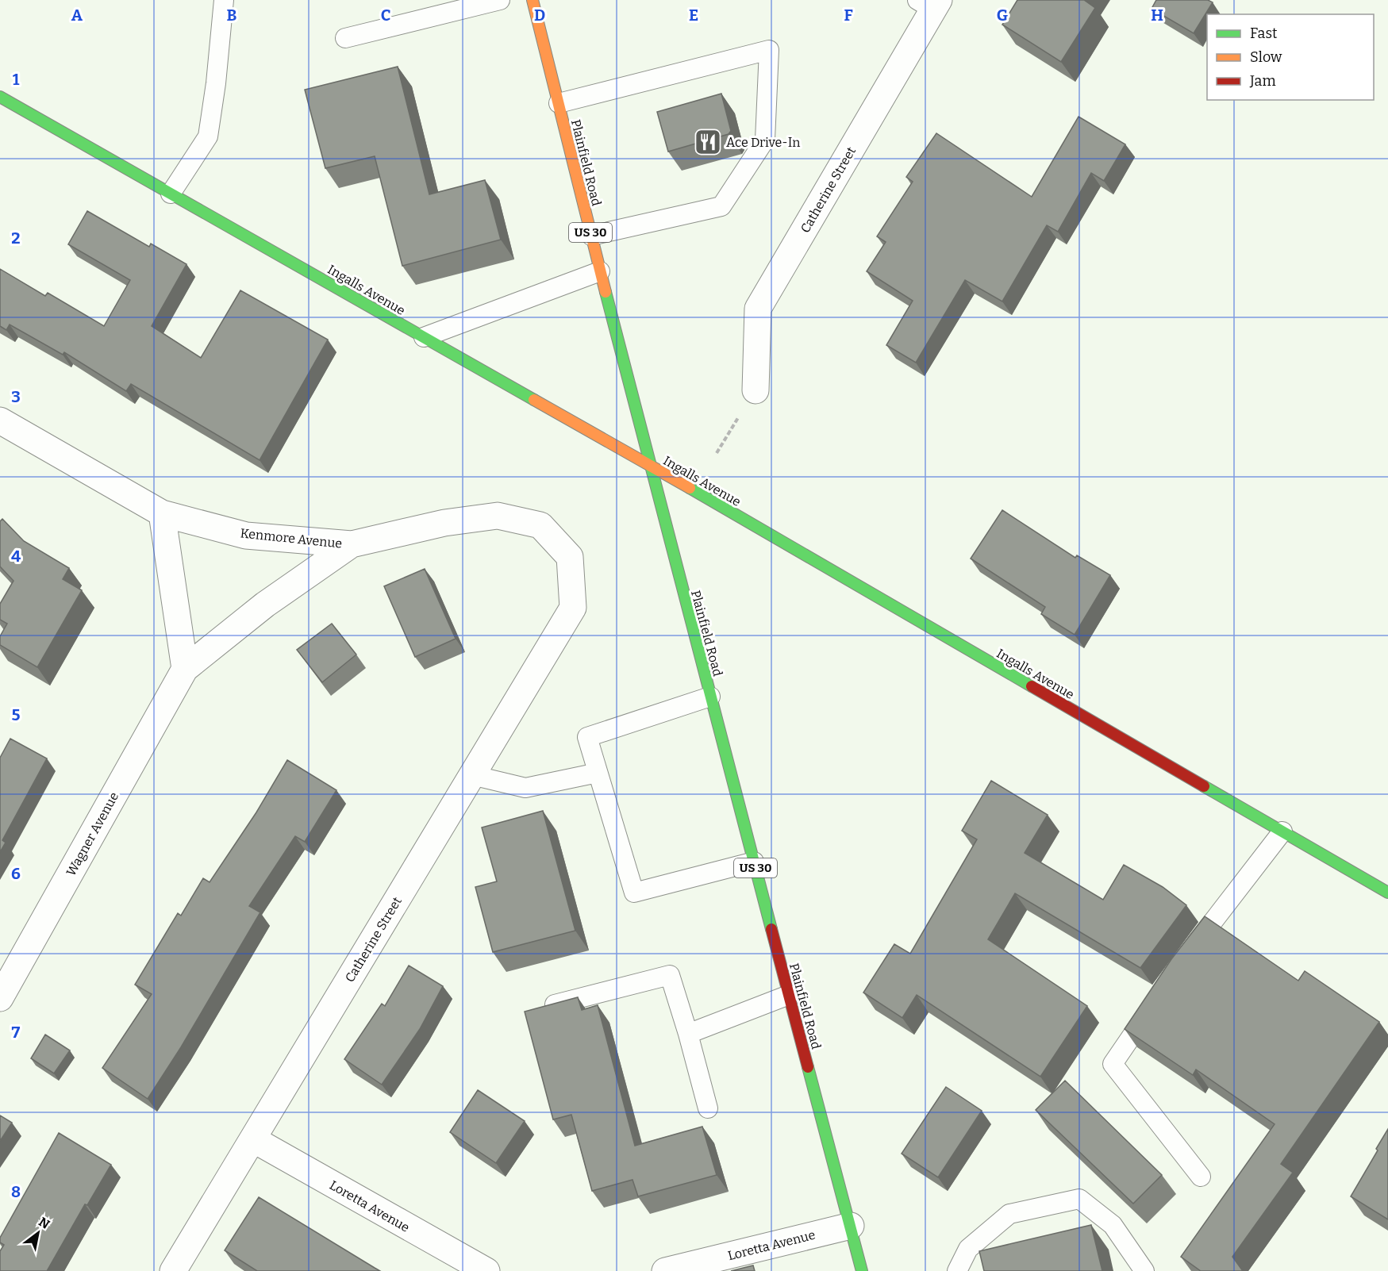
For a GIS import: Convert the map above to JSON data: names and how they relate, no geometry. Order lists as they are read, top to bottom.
{
  "streets": {
    "street": [
      "Plainfield Road",
      "Catherine Street",
      "US 30",
      "Ingalls Avenue",
      "Kenmore Avenue",
      "Wagner Avenue",
      "Loretta Avenue"
    ]
  },
  "crossings": [
    ["Plainfield Road", "Ingalls Avenue"],
    ["Plainfield Road", "Loretta Avenue"],
    ["Catherine Street", "Kenmore Avenue"],
    ["Catherine Street", "Loretta Avenue"],
    ["Kenmore Avenue", "Wagner Avenue"]
  ],
  "places": {
    "restaurant": ["Ace Drive-In"]
  },
  "legend": ["Fast", "Slow", "Jam"],
  "north": "top right",
  "grid": {
    "columns": [
      "A",
      "B",
      "C",
      "D",
      "E",
      "F",
      "G",
      "H"
    ],
    "rows": [
      "1",
      "2",
      "3",
      "4",
      "5",
      "6",
      "7",
      "8"
    ]
  }
}
